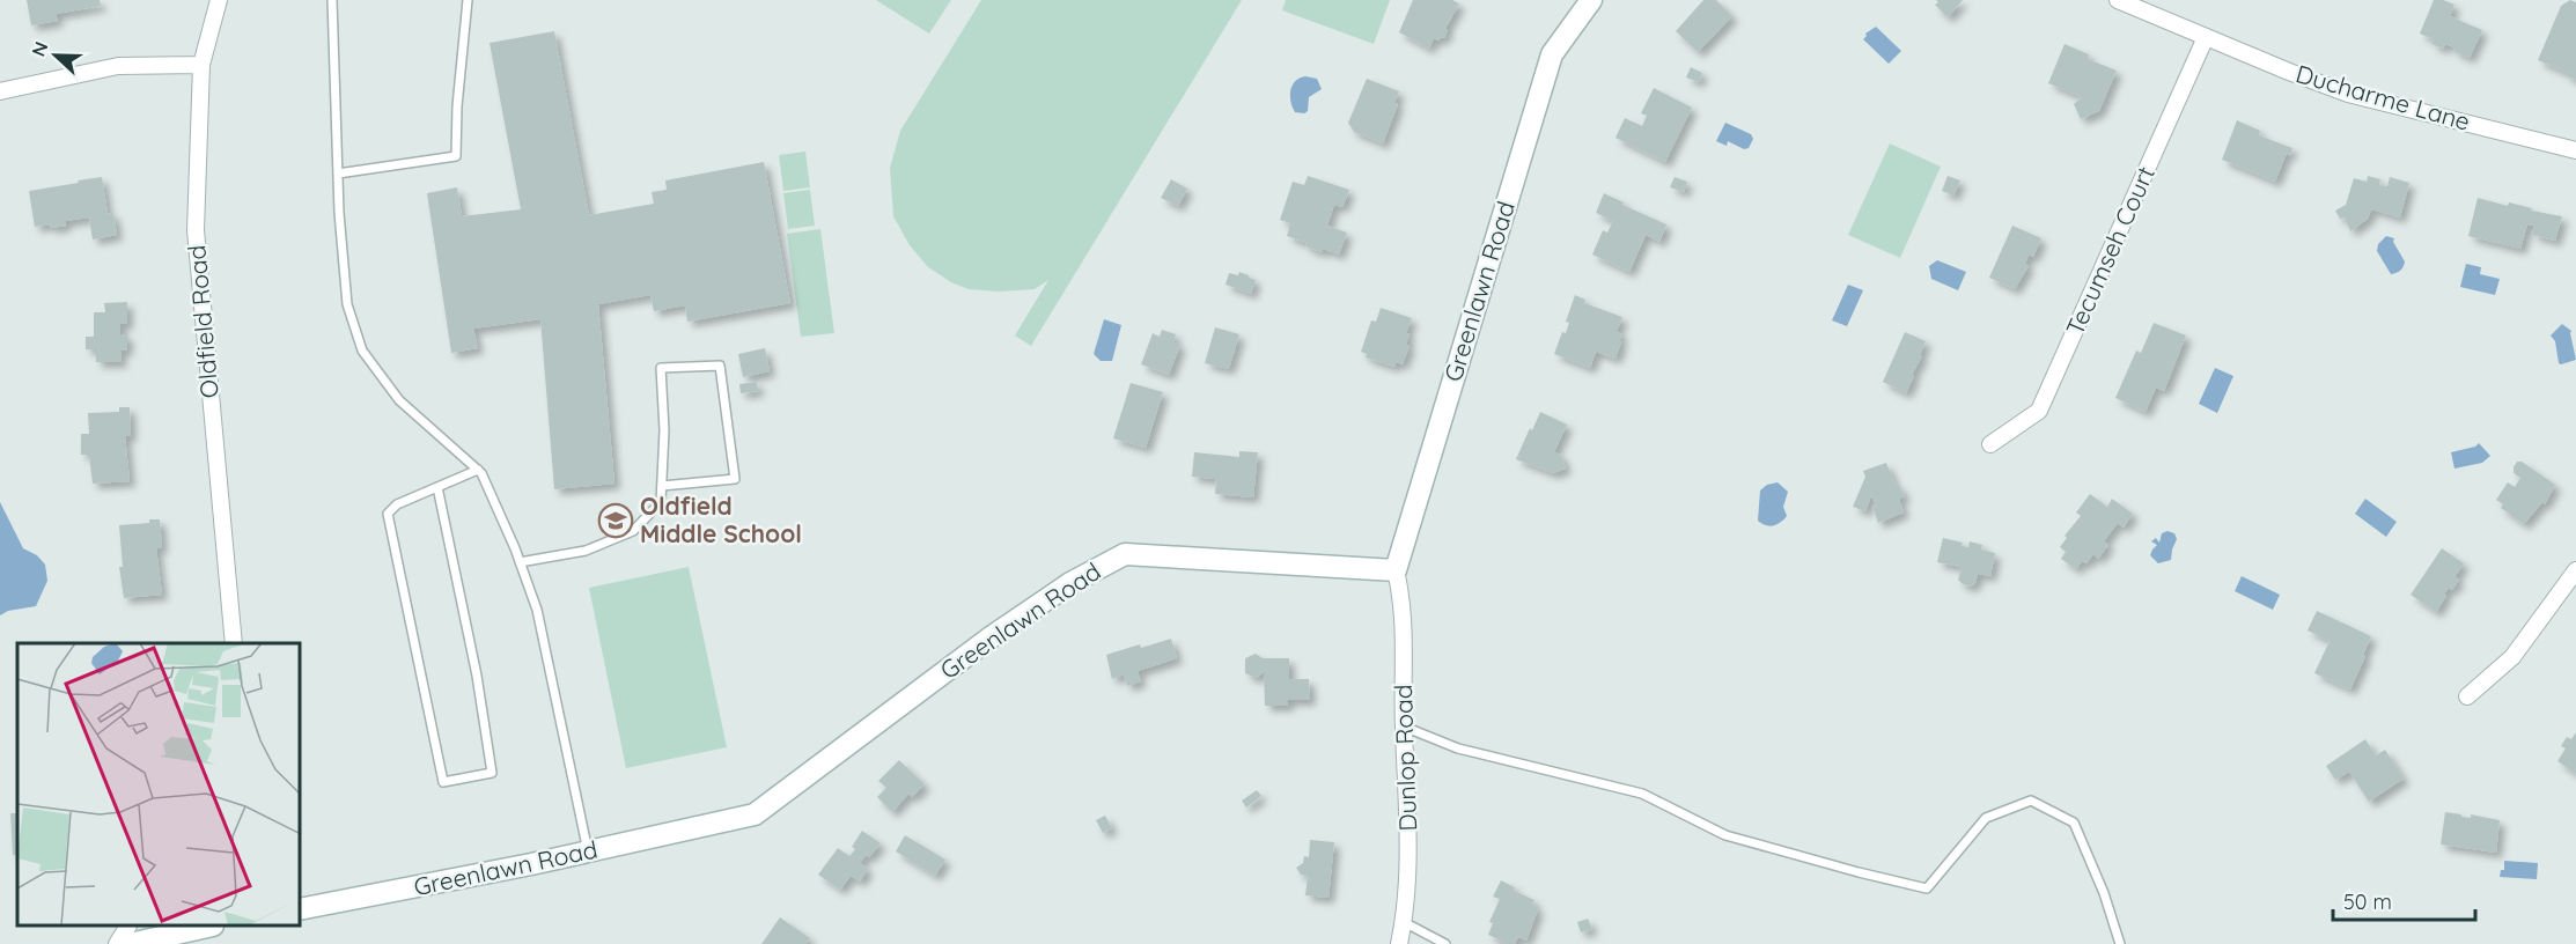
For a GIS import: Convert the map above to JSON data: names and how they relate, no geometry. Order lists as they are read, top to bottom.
{
  "streets": {
    "main road": ["Greenlawn Road"],
    "street": [
      "Ducharme Lane",
      "Tecumseh Court",
      "Oldfield Road",
      "Dunlop Road"
    ]
  },
  "crossings": [
    ["Ducharme Lane", "Tecumseh Court"],
    ["Greenlawn Road", "Dunlop Road"]
  ],
  "places": {
    "school or university": ["Oldfield Middle School"]
  },
  "scale_bar": "50 m",
  "north": "left"
}
